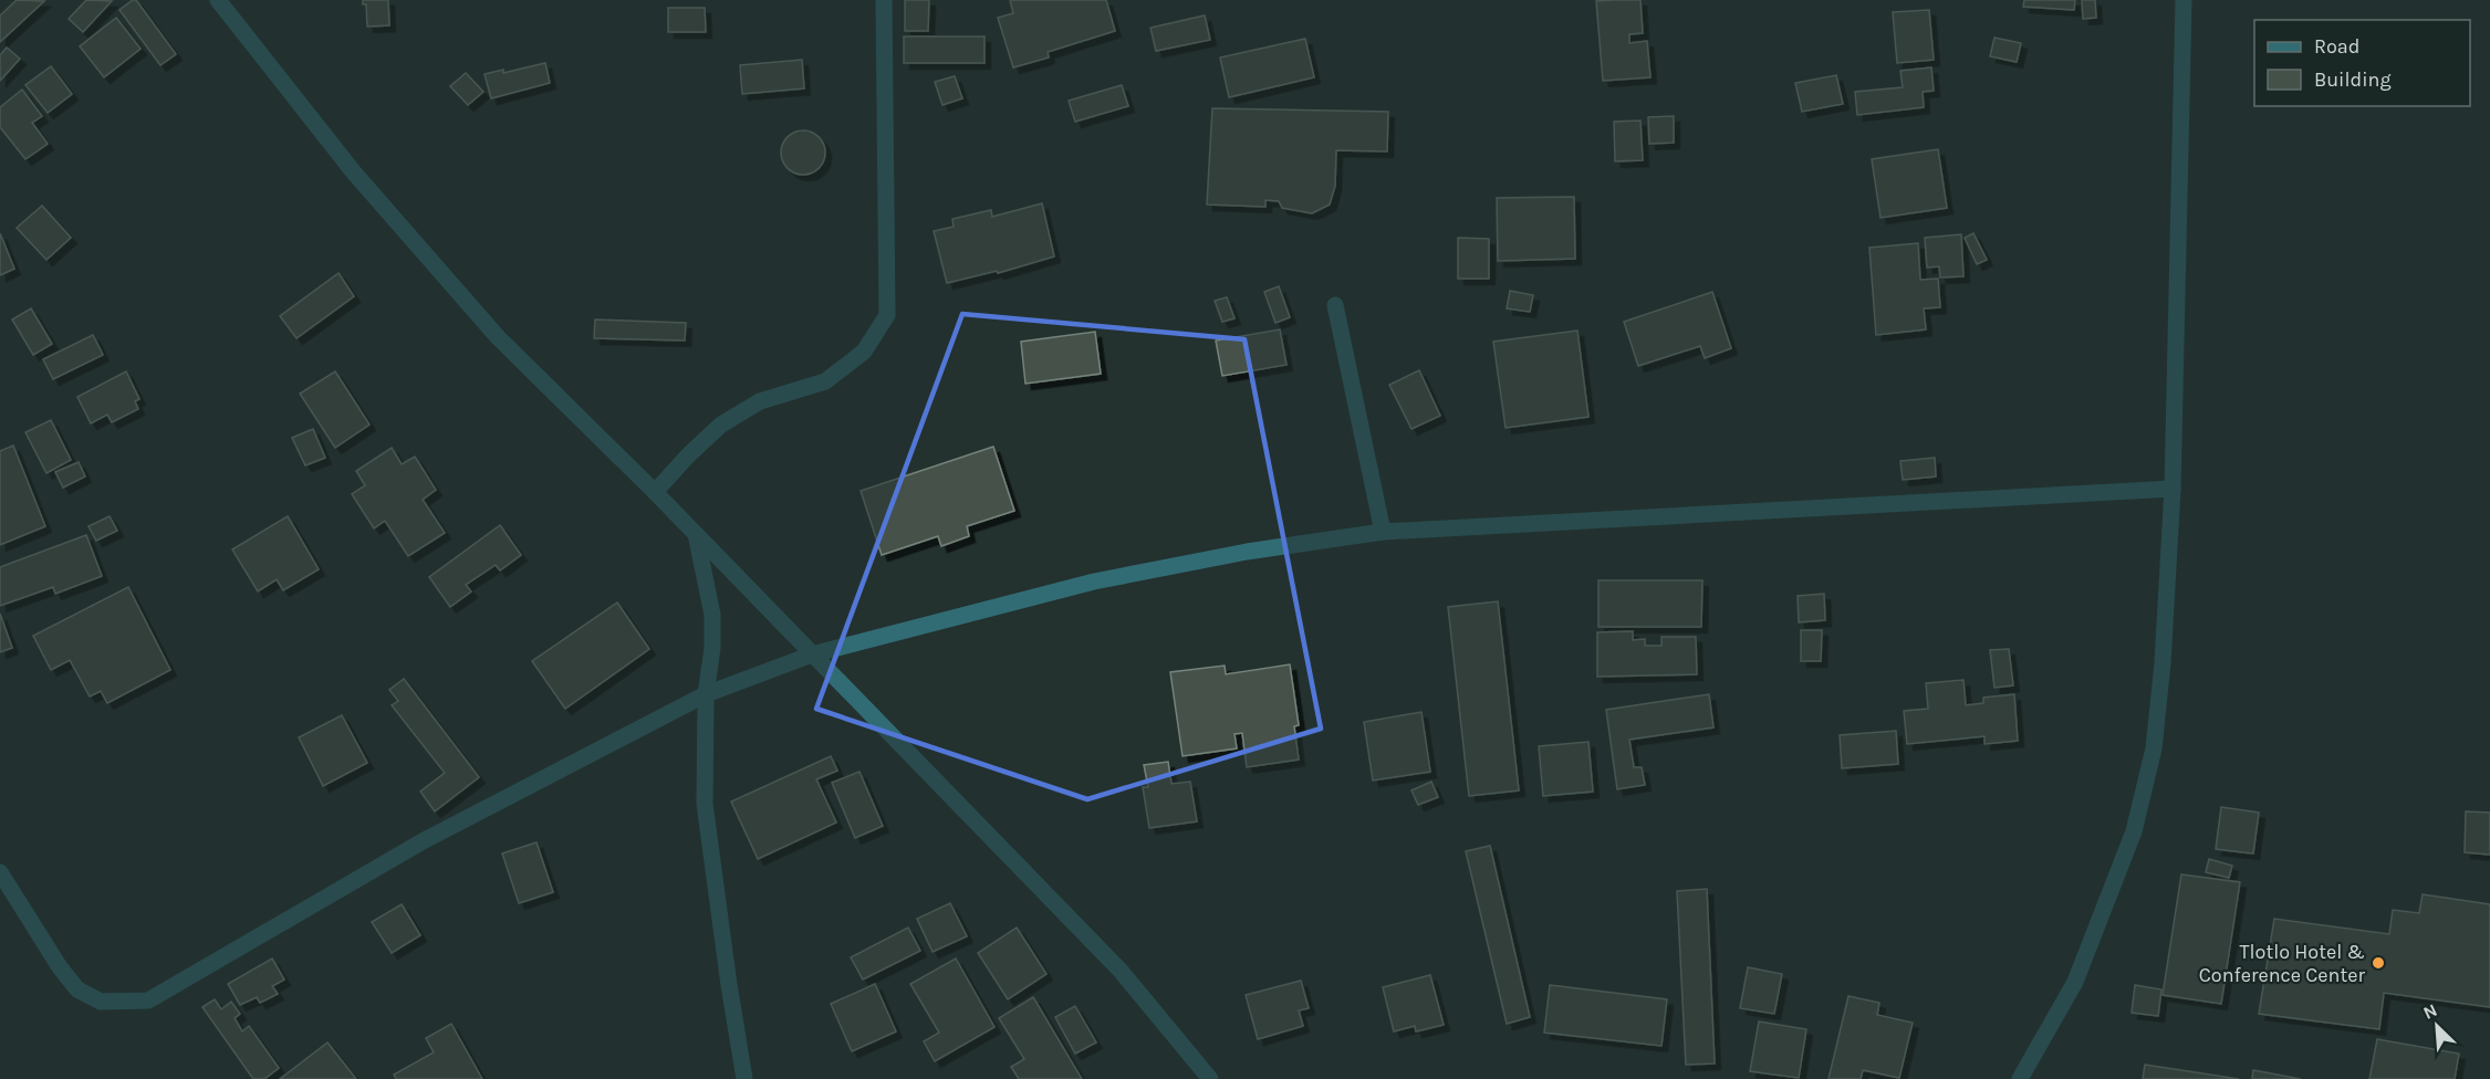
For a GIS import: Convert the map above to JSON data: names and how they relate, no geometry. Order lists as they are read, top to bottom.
{
  "places": ["Tlotlo Hotel & Conference Center"],
  "legend": ["Road", "Building"],
  "north": "top left"
}
